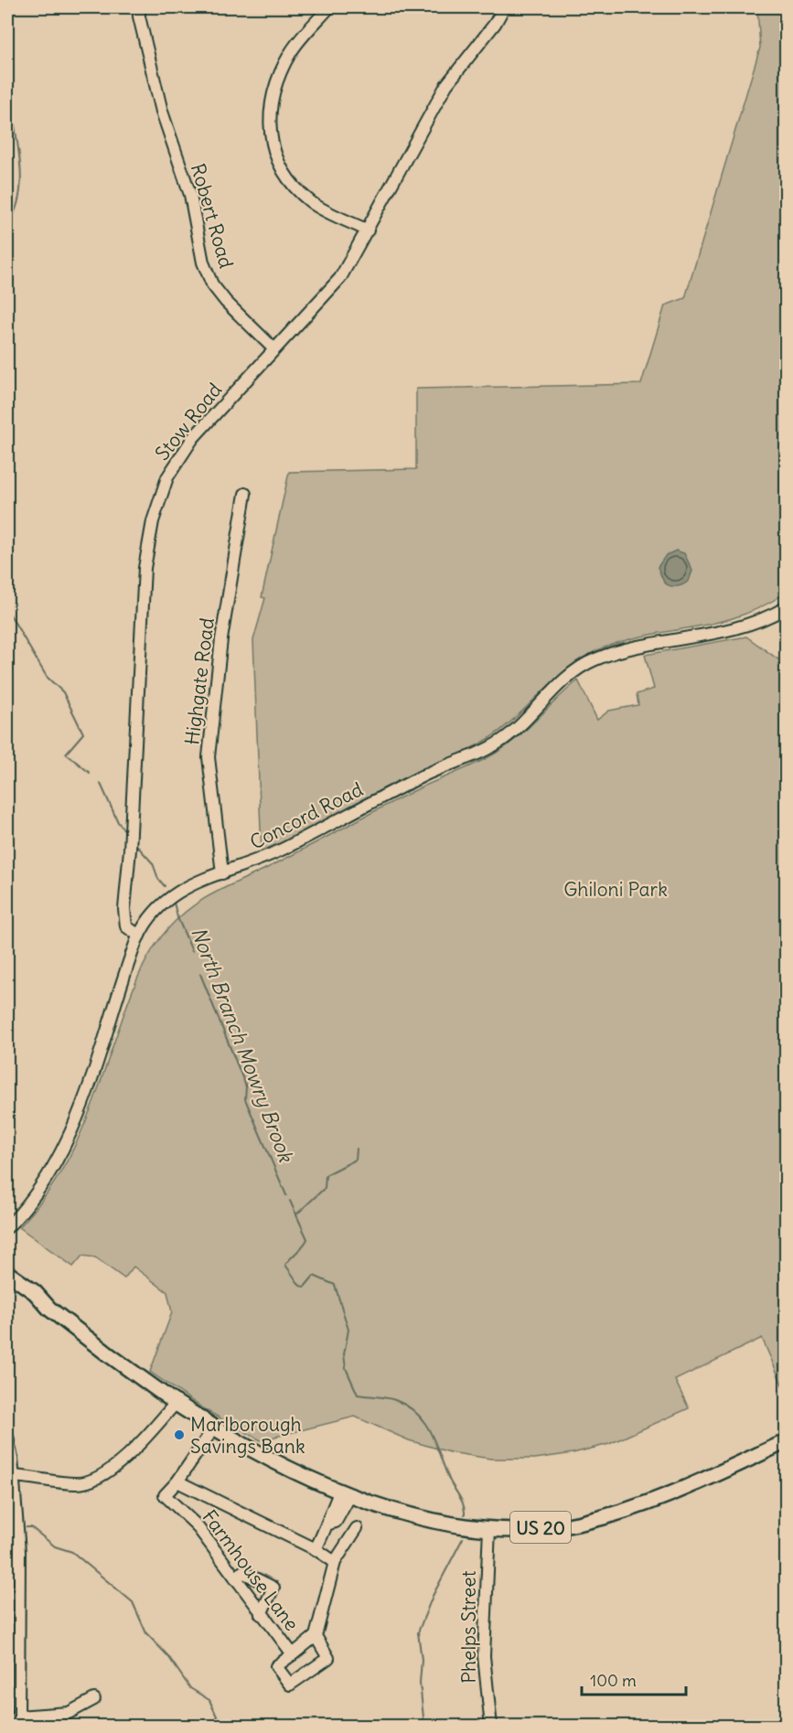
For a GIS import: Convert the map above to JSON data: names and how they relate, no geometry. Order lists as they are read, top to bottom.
{
  "streets": {
    "highway": ["US 20"],
    "street": [
      "Robert Road",
      "Stow Road",
      "Highgate Road",
      "Concord Road",
      "Farmhouse Lane",
      "Phelps Street"
    ]
  },
  "crossings": [
    ["Robert Road", "Stow Road"],
    ["Stow Road", "Concord Road"],
    ["Highgate Road", "Concord Road"],
    ["US 20", "Phelps Street"]
  ],
  "water": ["North Branch Mowry Brook"],
  "parks": ["Ghiloni Park"],
  "places": ["Marlborough Savings Bank"],
  "scale_bar": "100 m"
}
